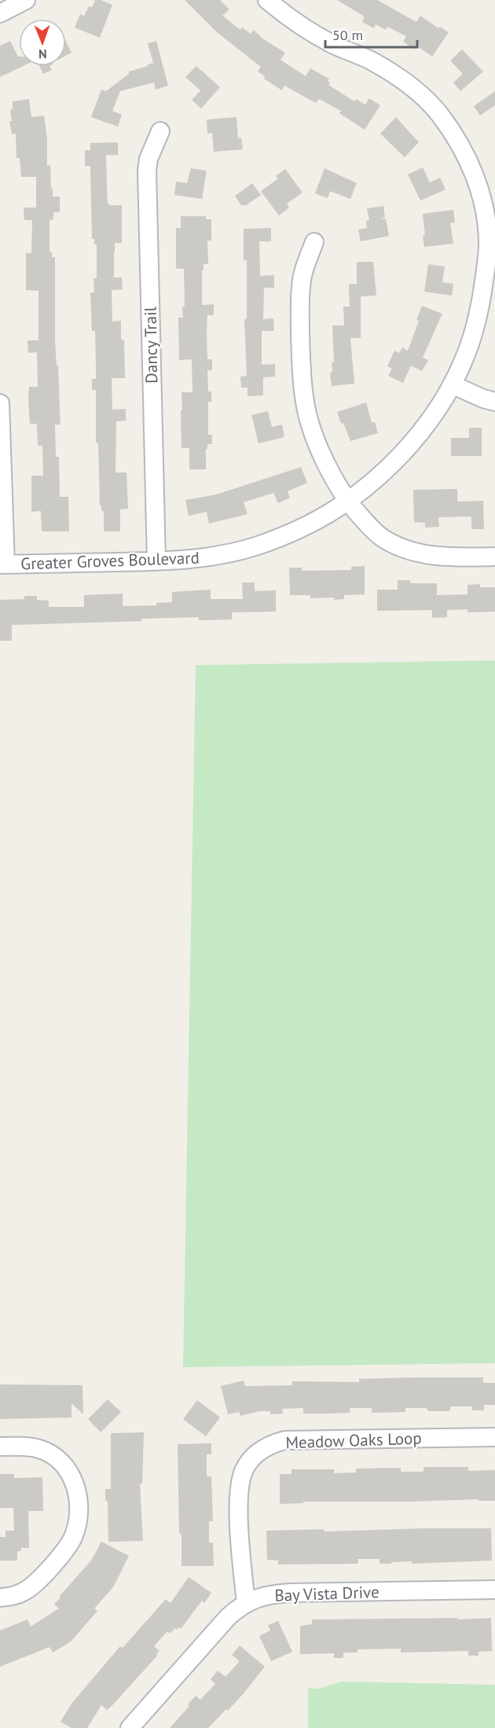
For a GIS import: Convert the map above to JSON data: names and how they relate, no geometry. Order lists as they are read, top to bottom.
{
  "streets": {
    "street": [
      "Dancy Trail",
      "Greater Groves Boulevard",
      "Meadow Oaks Loop",
      "Bay Vista Drive"
    ]
  },
  "crossings": [
    ["Dancy Trail", "Greater Groves Boulevard"],
    ["Meadow Oaks Loop", "Bay Vista Drive"]
  ],
  "scale_bar": "50 m",
  "north": "bottom"
}
